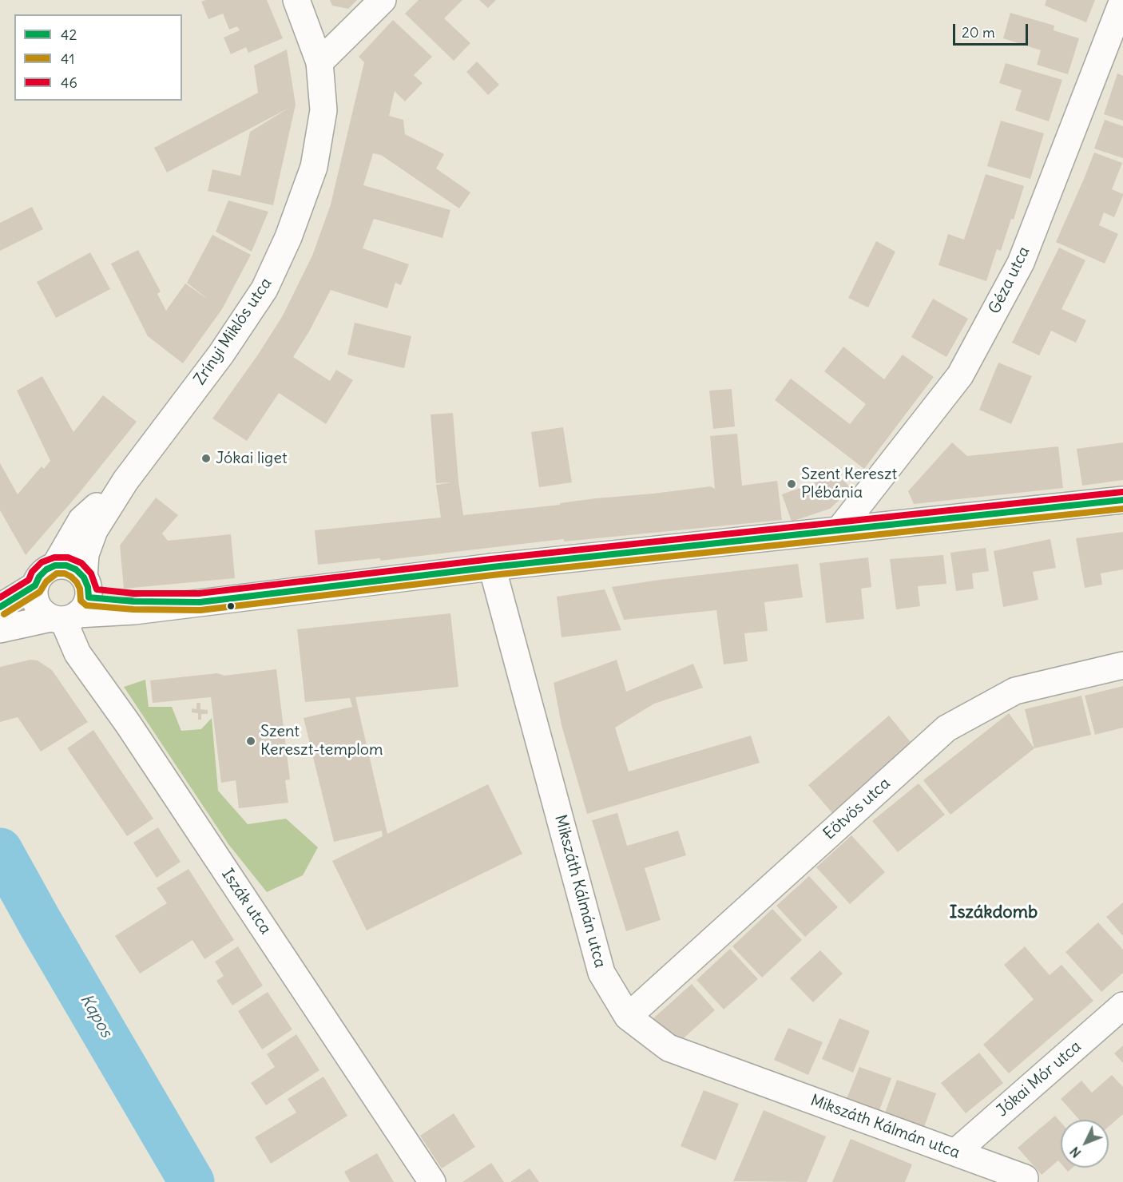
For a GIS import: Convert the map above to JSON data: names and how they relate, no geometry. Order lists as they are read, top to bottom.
{
  "streets": {
    "street": [
      "Géza utca",
      "Zrínyi Miklós utca",
      "Eötvös utca",
      "Mikszáth Kálmán utca",
      "Iszák utca",
      "Jókai Mór utca"
    ]
  },
  "crossings": [
    ["Eötvös utca", "Mikszáth Kálmán utca"],
    ["Mikszáth Kálmán utca", "Jókai Mór utca"]
  ],
  "districts": ["Iszákdomb"],
  "water": ["Kapos"],
  "places": ["Jókai liget", "Szent Kereszt Plébánia", "Szent Kereszt-templom"],
  "lines": ["transit line 46", "transit line 42", "transit line 41"],
  "legend": ["42", "41", "46"],
  "scale_bar": "20 m",
  "north": "bottom left"
}
